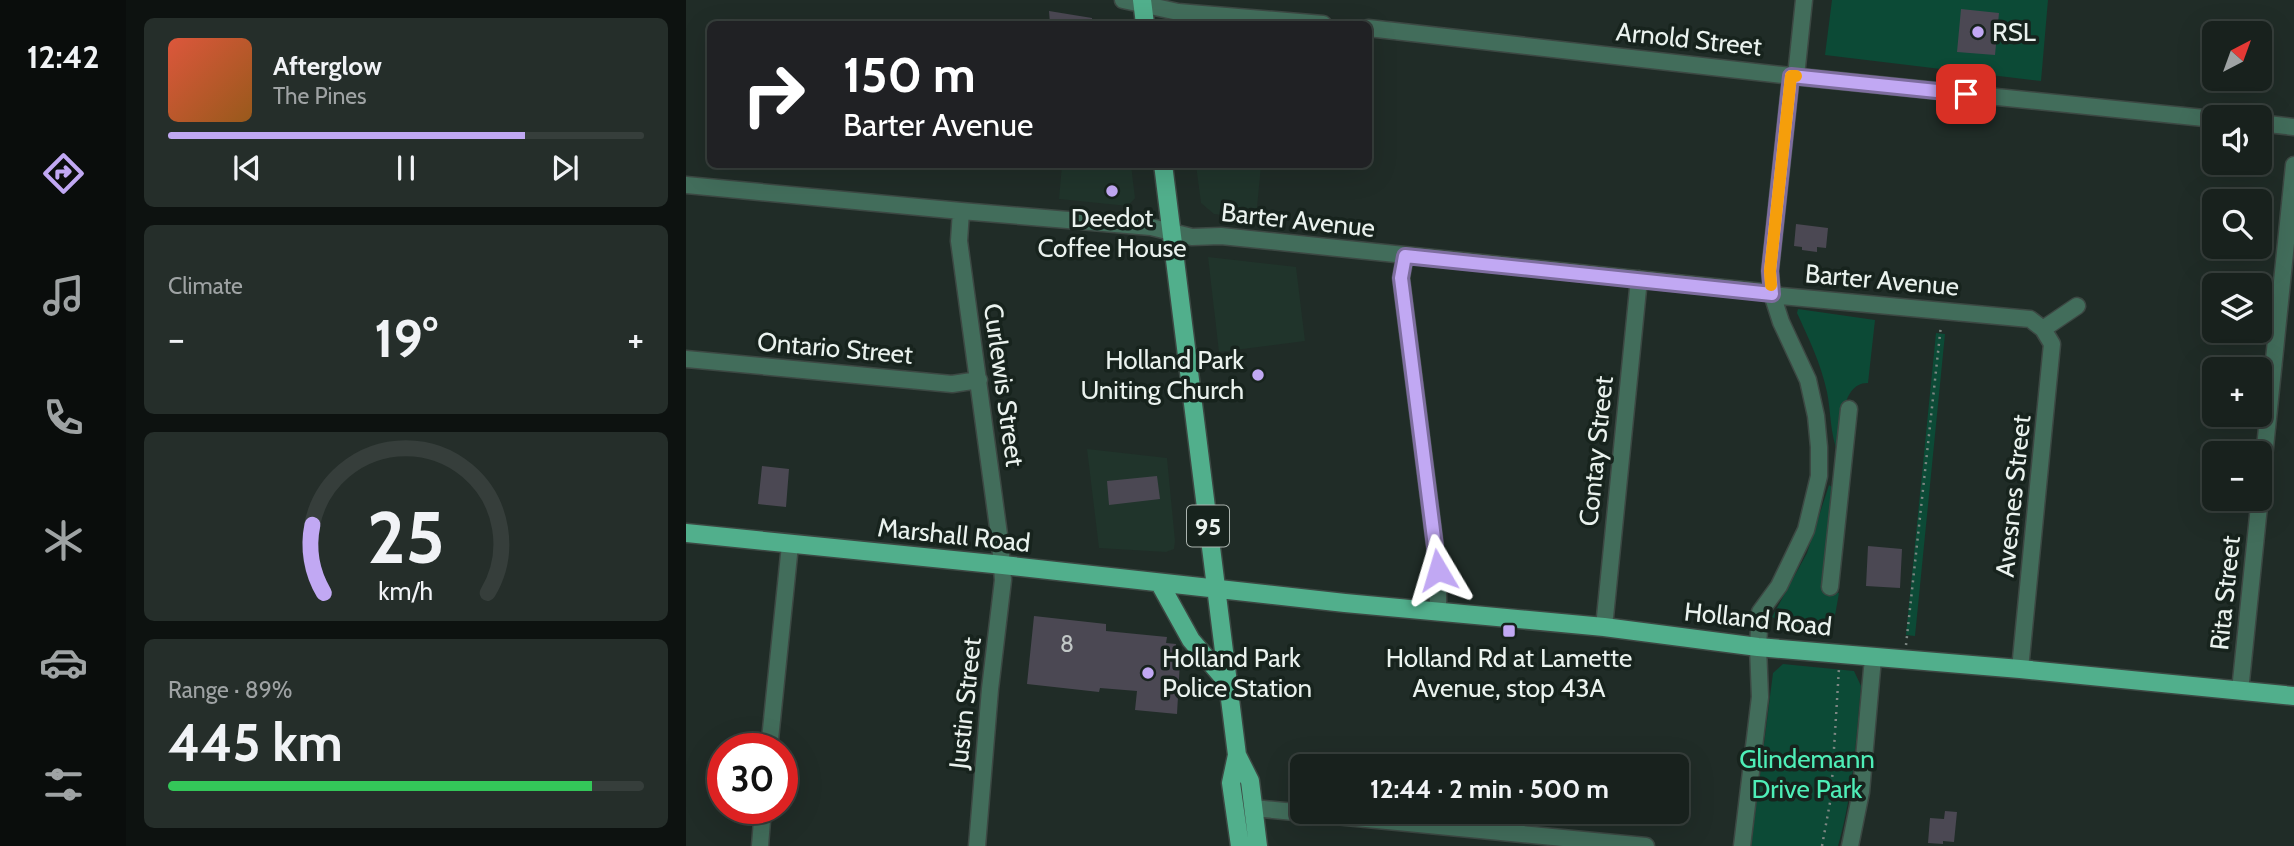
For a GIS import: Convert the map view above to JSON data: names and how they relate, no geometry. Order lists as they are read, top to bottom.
{
  "streets": {
    "main road": ["95", "Marshall Road", "Holland Road"],
    "street": [
      "Arnold Street",
      "Barter Avenue",
      "Ontario Street",
      "Curlewis Street",
      "Contay Street",
      "Avesnes Street",
      "Rita Street",
      "Justin Street"
    ]
  },
  "crossings": [
    ["Barter Avenue", "Curlewis Street"],
    ["Barter Avenue", "Contay Street"],
    ["Barter Avenue", "Avesnes Street"],
    ["Barter Avenue", "95"],
    ["Ontario Street", "Curlewis Street"],
    ["Curlewis Street", "Marshall Road"],
    ["Curlewis Street", "Justin Street"],
    ["Contay Street", "Holland Road"],
    ["Avesnes Street", "Holland Road"],
    ["95", "Marshall Road"],
    ["95", "Holland Road"],
    ["Marshall Road", "Holland Road"],
    ["Marshall Road", "Justin Street"],
    ["Rita Street", "Holland Road"]
  ],
  "parks": ["Glindemann Drive Park"],
  "places": {
    "other": [
      "RSL",
      "Deedot Coffee House",
      "Holland Park Uniting Church",
      "Holland Park Police Station"
    ],
    "transit": ["Holland Rd at Lamette Avenue, stop 43A"]
  },
  "house_numbers": ["8"],
  "north": "top right",
  "page": {
    "tabs": "12:42",
    "map_buttons": ["+", "−"],
    "turn": ["150 m", "Barter Avenue"],
    "song": ["Afterglow", "The Pines"],
    "tile": [
      "Climate",
      ["Range · 89%", "445 km"]
    ],
    "heat": ["−", "19°", "+"],
    "limit": "30",
    "trip": "12:44 · 2 min · 500 m",
    "gauge": ["25", "km/h"]
  }
}
